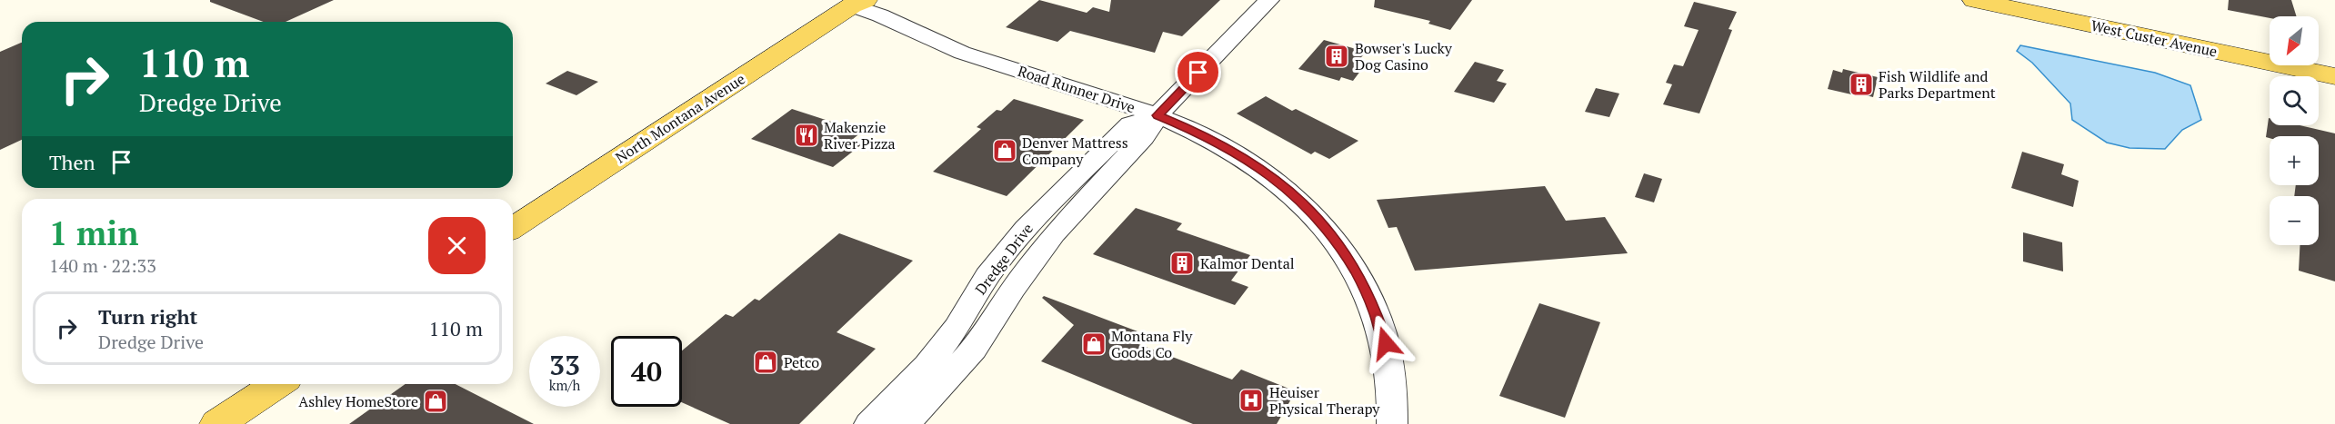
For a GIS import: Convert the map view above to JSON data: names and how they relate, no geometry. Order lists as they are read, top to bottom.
{
  "streets": {
    "main road": ["West Custer Avenue", "North Montana Avenue"],
    "street": ["Road Runner Drive", "Dredge Drive"]
  },
  "crossings": [
    ["Road Runner Drive", "North Montana Avenue"],
    ["Road Runner Drive", "Dredge Drive"]
  ],
  "places": {
    "building": ["Bowser's Lucky Dog Casino", "Fish Wildlife and Parks Department", "Kalmor Dental"],
    "restaurant": ["Makenzie River Pizza"],
    "shop": [
      "Denver Mattress Company",
      "Montana Fly Goods Co",
      "Petco",
      "Ashley HomeStore"
    ],
    "hospital": ["Heuiser Physical Therapy"]
  },
  "north": "bottom left",
  "page": {
    "map_buttons": ["+", "−"],
    "turn": ["110 m", "Dredge Drive"],
    "then": "Then",
    "heading": ["1 min", "140 m · 22:33"],
    "list": [
      {
        "name": "Turn right",
        "note": "Dredge Drive",
        "value": "110 m"
      }
    ],
    "speed": "33 km/h",
    "limit": "40"
  }
}
